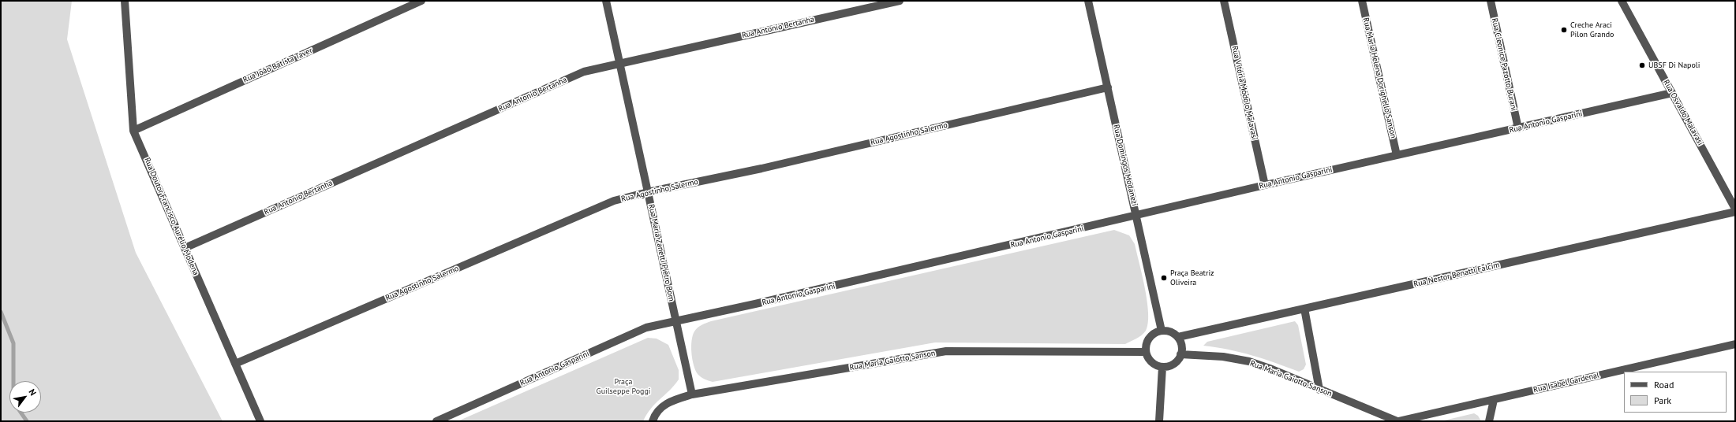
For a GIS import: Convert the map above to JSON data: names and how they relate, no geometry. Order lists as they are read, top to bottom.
{
  "streets": {
    "street": [
      "Rua Antonio Bertanha",
      "Rua Cleonice Pazotto Burani",
      "Rua João Batista Taver",
      "Rua Maria Helena Dorighello Sanson",
      "Rua Vitória Módolo Malavasi",
      "Rua Osvaldo Malavasi",
      "Rua Antonio Gasparini",
      "Rua Agostinho Salermo",
      "Rua Domingos Modanezi",
      "Rua Doutor Francisco Aurélio Modena",
      "Rua Maria Zanetti Pietro Bom",
      "Rua Nestor Benatti Falcim",
      "Rua Maria Gaiotto Sanson",
      "Rua Isabel Gardenal"
    ]
  },
  "crossings": [
    ["Rua Antonio Bertanha", "Rua Doutor Francisco Aurélio Modena"],
    ["Rua Antonio Bertanha", "Rua Maria Zanetti Pietro Bom"],
    ["Rua Cleonice Pazotto Burani", "Rua Antonio Gasparini"],
    ["Rua João Batista Taver", "Rua Doutor Francisco Aurélio Modena"],
    ["Rua Maria Helena Dorighello Sanson", "Rua Antonio Gasparini"],
    ["Rua Vitória Módolo Malavasi", "Rua Antonio Gasparini"],
    ["Rua Osvaldo Malavasi", "Rua Antonio Gasparini"],
    ["Rua Antonio Gasparini", "Rua Domingos Modanezi"],
    ["Rua Antonio Gasparini", "Rua Maria Zanetti Pietro Bom"],
    ["Rua Agostinho Salermo", "Rua Domingos Modanezi"],
    ["Rua Agostinho Salermo", "Rua Doutor Francisco Aurélio Modena"],
    ["Rua Agostinho Salermo", "Rua Maria Zanetti Pietro Bom"],
    ["Rua Domingos Modanezi", "Rua Nestor Benatti Falcim"],
    ["Rua Domingos Modanezi", "Rua Maria Gaiotto Sanson"],
    ["Rua Maria Zanetti Pietro Bom", "Rua Maria Gaiotto Sanson"],
    ["Rua Nestor Benatti Falcim", "Rua Maria Gaiotto Sanson"],
    ["Rua Maria Gaiotto Sanson", "Rua Isabel Gardenal"]
  ],
  "parks": ["Praça Guilseppe Poggi"],
  "places": ["Creche Araci Pilon Grando", "UBSF Di Napoli", "Praça Beatriz Oliveira"],
  "legend": ["Road", "Park"],
  "north": "top right"
}
